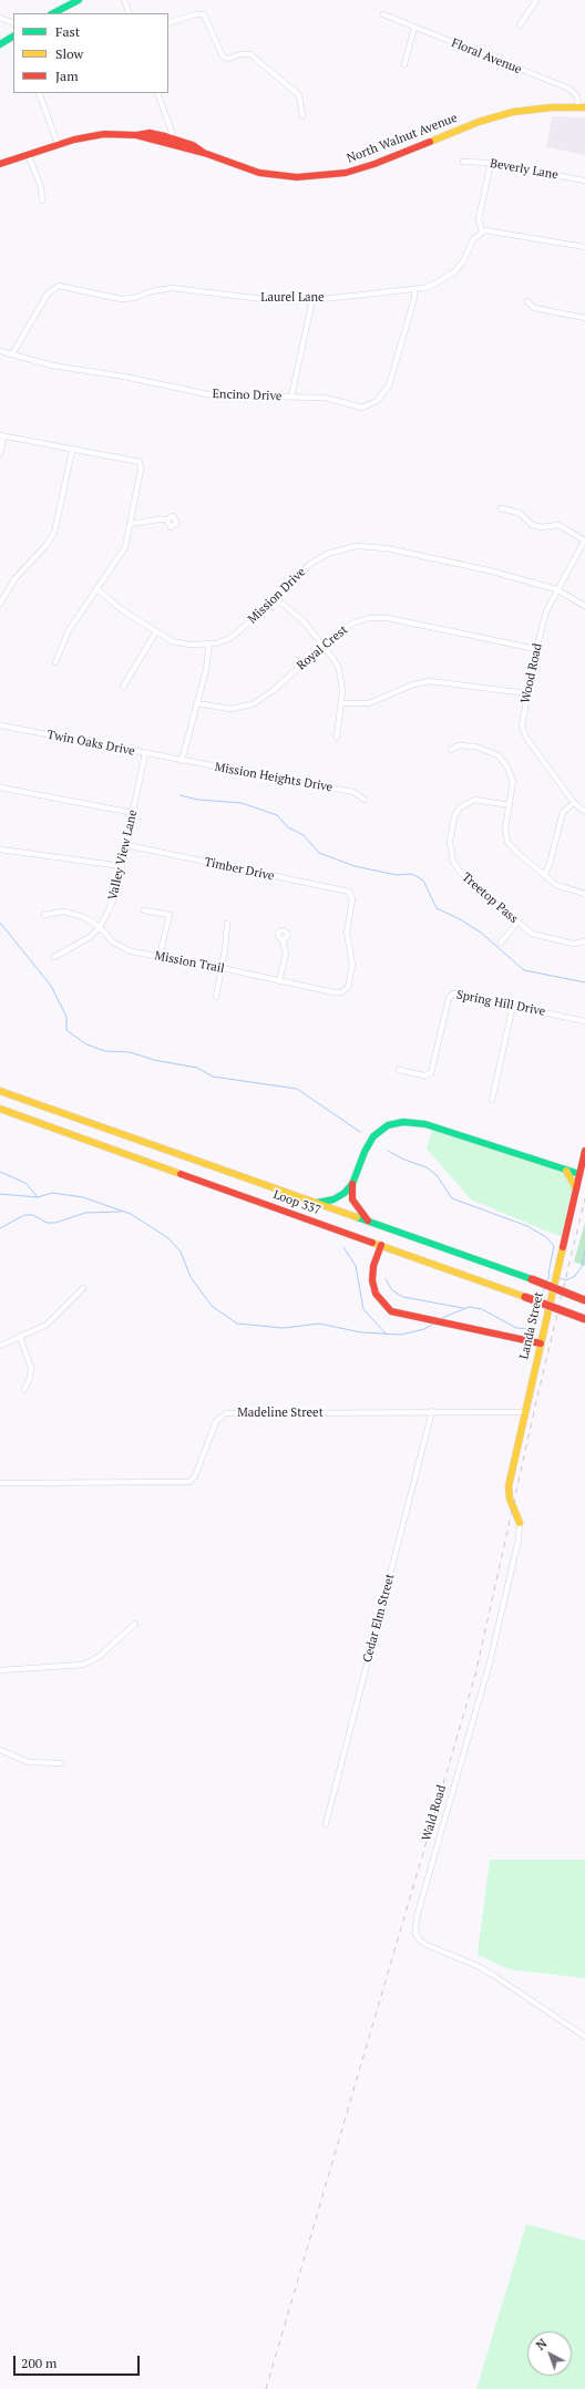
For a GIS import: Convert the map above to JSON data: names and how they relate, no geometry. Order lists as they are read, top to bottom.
{
  "streets": {
    "main road": [
      "North Walnut Avenue",
      "Loop 337",
      "Landa Street",
      "Wald Road"
    ],
    "street": [
      "Floral Avenue",
      "Beverly Lane",
      "Laurel Lane",
      "Encino Drive",
      "Mission Drive",
      "Royal Crest",
      "Wood Road",
      "Twin Oaks Drive",
      "Mission Heights Drive",
      "Valley View Lane",
      "Timber Drive",
      "Treetop Pass",
      "Mission Trail",
      "Spring Hill Drive",
      "Madeline Street",
      "Cedar Elm Street"
    ]
  },
  "crossings": [
    ["Floral Avenue", "North Walnut Avenue"],
    ["Laurel Lane", "Encino Drive"],
    ["Mission Drive", "Wood Road"],
    ["Royal Crest", "Wood Road"],
    ["Twin Oaks Drive", "Mission Heights Drive"],
    ["Twin Oaks Drive", "Valley View Lane"],
    ["Valley View Lane", "Timber Drive"],
    ["Valley View Lane", "Mission Trail"],
    ["Timber Drive", "Mission Trail"],
    ["Landa Street", "Madeline Street"],
    ["Landa Street", "Wald Road"],
    ["Madeline Street", "Cedar Elm Street"]
  ],
  "legend": ["Fast", "Slow", "Jam"],
  "scale_bar": "200 m",
  "north": "top left"
}
